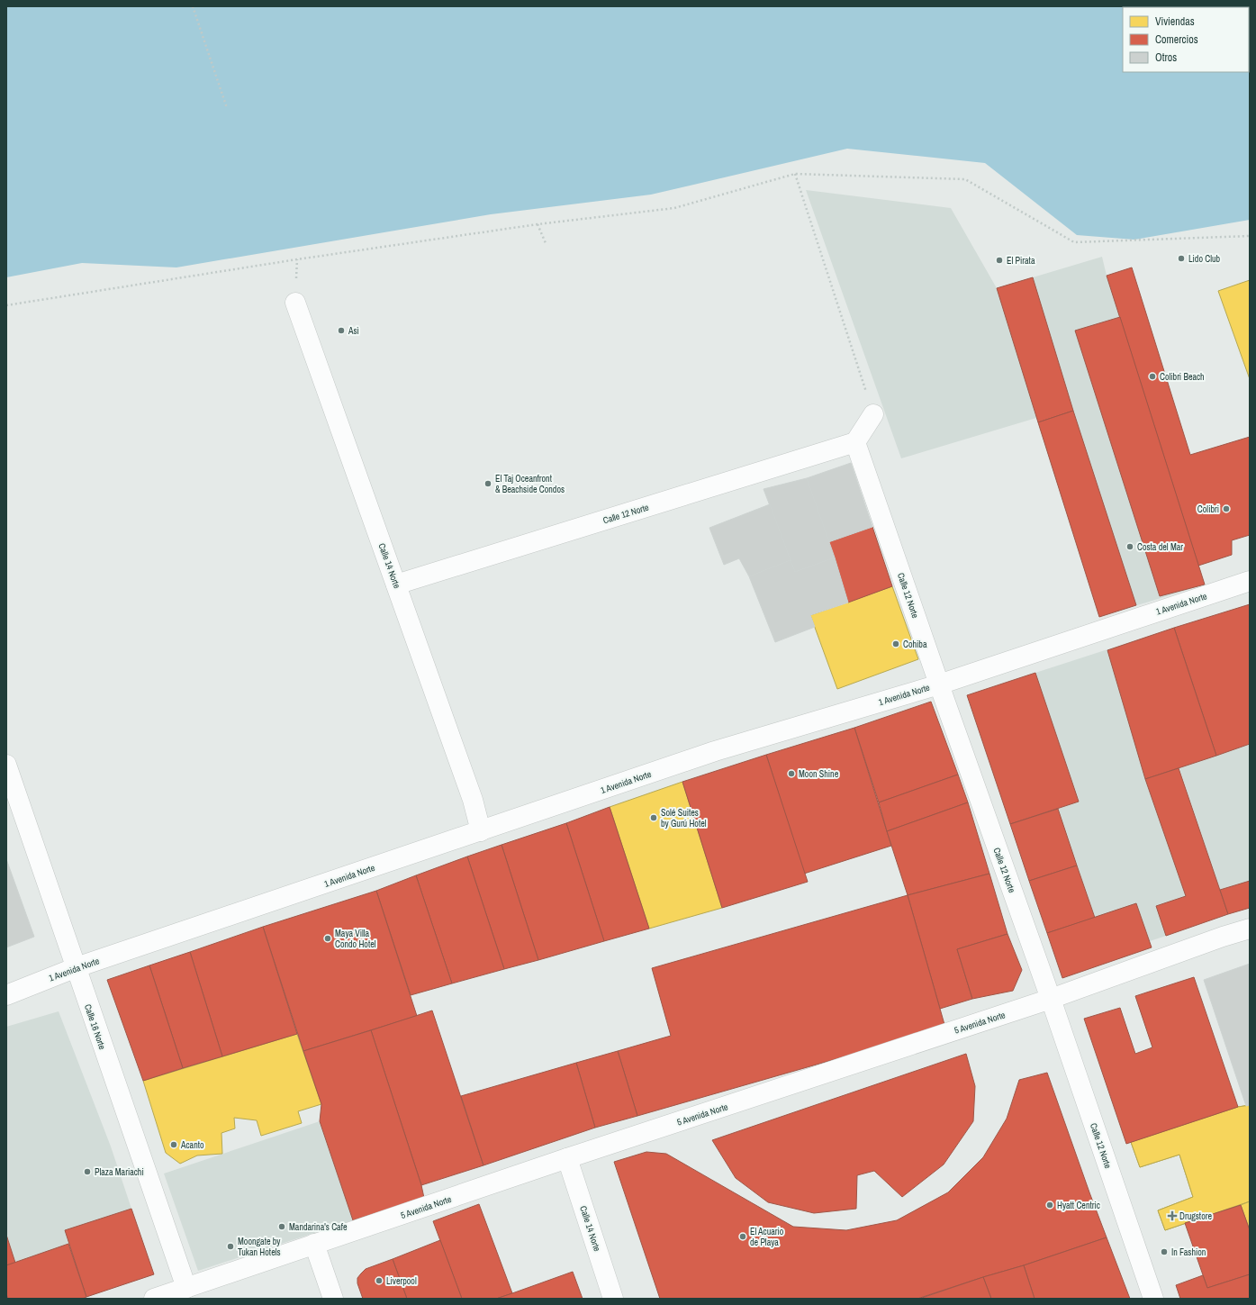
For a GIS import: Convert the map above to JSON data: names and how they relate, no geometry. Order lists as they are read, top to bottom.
{
  "streets": {
    "street": [
      "Calle 12 Norte",
      "Calle 14 Norte",
      "1 Avenida Norte",
      "5 Avenida Norte",
      "Calle 16 Norte"
    ]
  },
  "crossings": [
    ["Calle 12 Norte", "Calle 14 Norte"],
    ["Calle 12 Norte", "1 Avenida Norte"],
    ["Calle 12 Norte", "5 Avenida Norte"],
    ["Calle 14 Norte", "1 Avenida Norte"],
    ["Calle 14 Norte", "5 Avenida Norte"],
    ["1 Avenida Norte", "Calle 16 Norte"],
    ["5 Avenida Norte", "Calle 16 Norte"]
  ],
  "places": {
    "other": [
      "Lido Club",
      "El Pirata",
      "Asì",
      "Colibri Beach",
      "El Taj Oceanfront & Beachside Condos",
      "Colibri",
      "Costa del Mar",
      "Cohiba",
      "Moon Shine",
      "Solé Suites by Gurú Hotel",
      "Maya Villa Condo Hotel",
      "Acanto",
      "Plaza Mariachi",
      "Hyatt Centric",
      "Mandarina's Cafe",
      "El Acuario de Playa",
      "Moongate by Tukan Hotels",
      "In Fashion",
      "Liverpool"
    ],
    "health": ["Drugstore"]
  },
  "legend": ["Viviendas", "Comercios", "Otros"]
}
